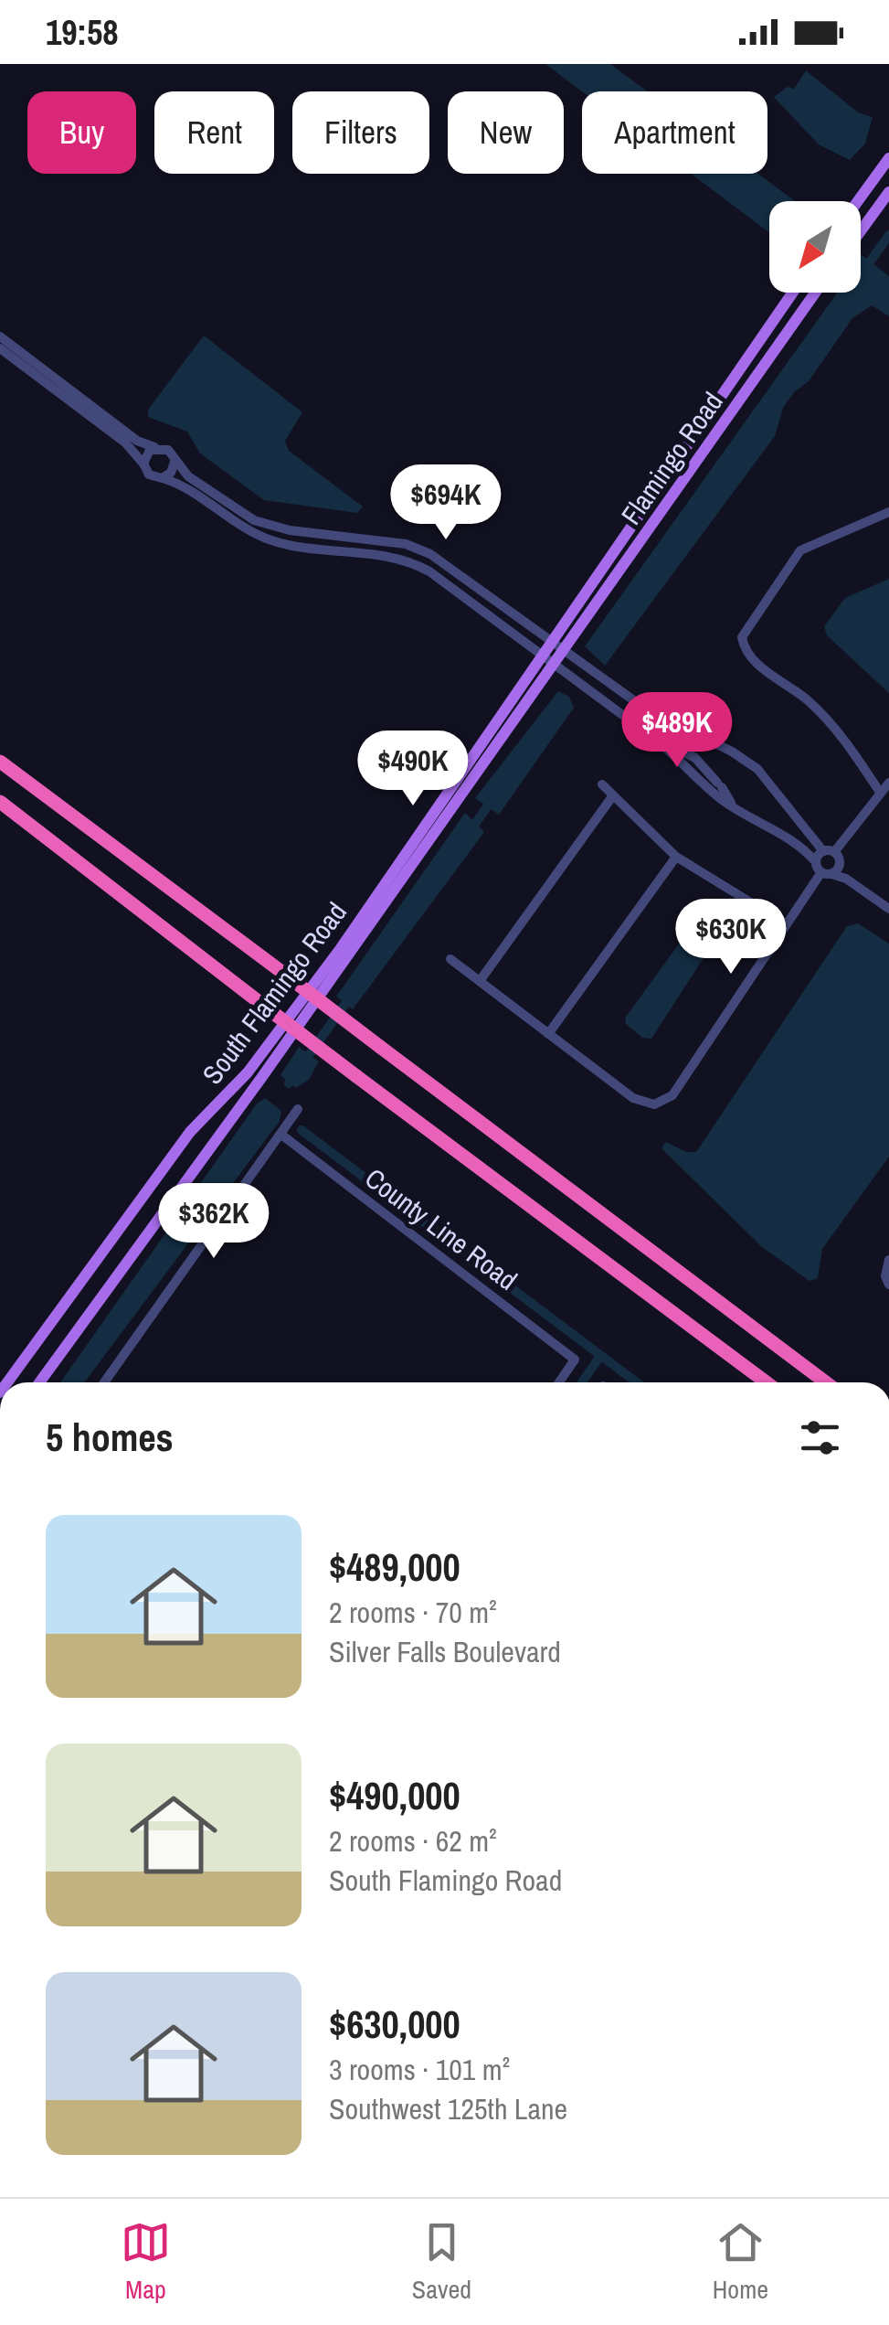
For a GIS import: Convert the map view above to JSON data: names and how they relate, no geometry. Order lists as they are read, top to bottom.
{
  "streets": {
    "main road": ["Flamingo Road", "South Flamingo Road"],
    "street": ["County Line Road"]
  },
  "crossings": [
    ["Flamingo Road", "South Flamingo Road"]
  ],
  "north": "bottom left",
  "page": {
    "status": "19:58",
    "chip": [
      "Buy",
      "Rent",
      "Filters",
      "New",
      "Apartment"
    ],
    "price": [
      "$694K",
      "$489K",
      "$490K",
      "$630K",
      "$362K"
    ],
    "heading": "5 homes",
    "list": [
      {
        "name": "$489,000",
        "note": "2 rooms · 70 m² · Silver Falls Boulevard"
      },
      {
        "name": "$490,000",
        "note": "2 rooms · 62 m² · South Flamingo Road"
      },
      {
        "name": "$630,000",
        "note": "3 rooms · 101 m² · Southwest 125th Lane"
      }
    ],
    "tabs": ["Map", "Saved", "Home"]
  }
}
